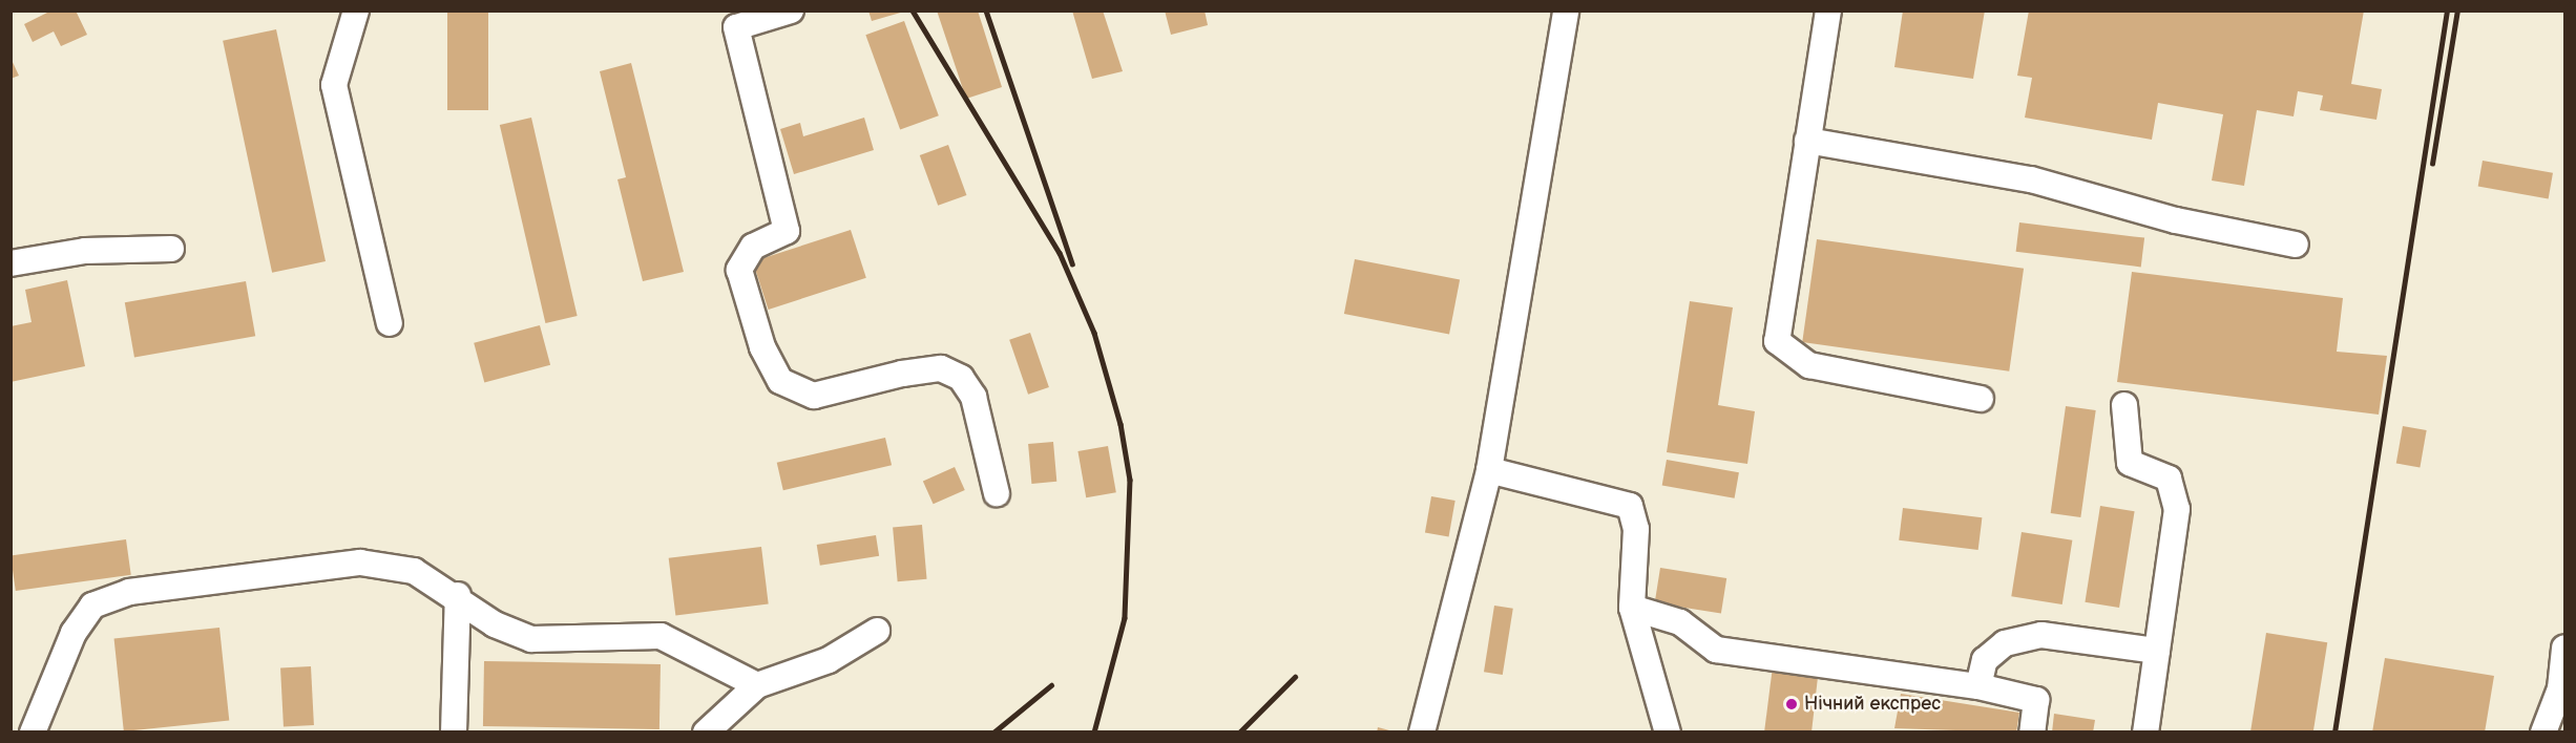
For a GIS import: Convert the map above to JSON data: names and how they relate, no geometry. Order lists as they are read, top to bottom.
{
  "places": ["Нічний експрес"]
}
